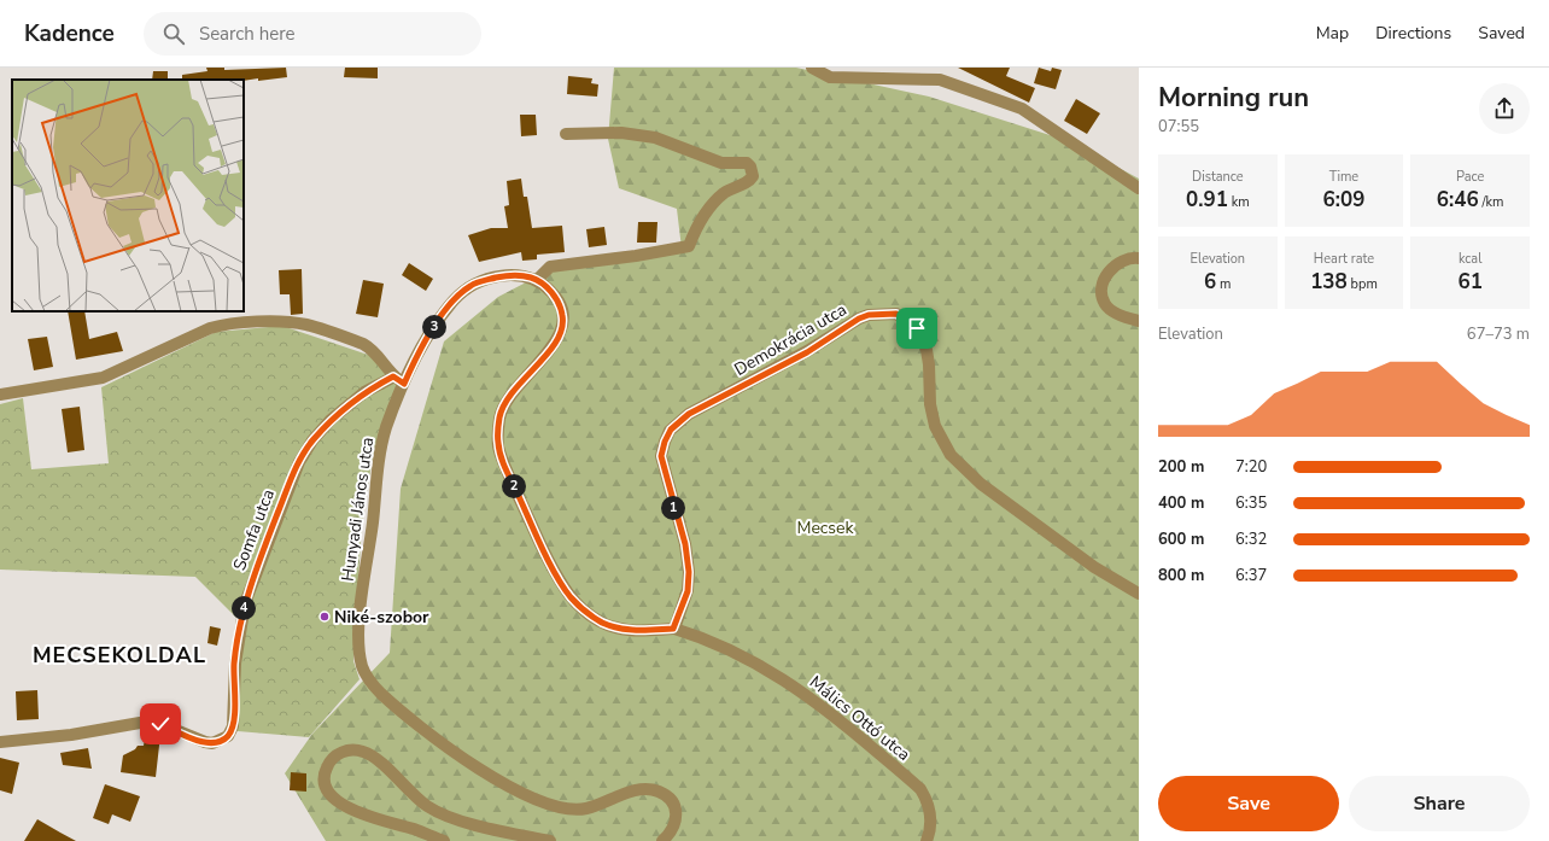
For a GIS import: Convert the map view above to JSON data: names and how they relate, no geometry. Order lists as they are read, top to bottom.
{
  "streets": {
    "street": [
      "Demokrácia utca",
      "Hunyadi János utca",
      "Somfa utca",
      "Málics Ottó utca"
    ]
  },
  "crossings": [
    ["Demokrácia utca", "Málics Ottó utca"],
    ["Hunyadi János utca", "Somfa utca"]
  ],
  "districts": ["MECSEKOLDAL"],
  "parks": ["Mecsek"],
  "places": ["Niké-szobor"],
  "page": {
    "header": "Kadence",
    "search": "Search here",
    "nav": ["Map", "Directions", "Saved"],
    "heading": ["Morning run", "07:55"],
    "stats": [
      ["Distance", "0.91 km"],
      ["Time", "6:09"],
      ["Pace", "6:46 /km"],
      ["Elevation", "6 m"],
      ["Heart rate", "138 bpm"],
      ["kcal", "61"]
    ],
    "chart": ["Elevation", "67–73 m"],
    "pins": [
      "3",
      "2",
      "1",
      "4"
    ],
    "list": [
      {
        "name": "200 m",
        "note": "7:20"
      },
      {
        "name": "400 m",
        "note": "6:35"
      },
      {
        "name": "600 m",
        "note": "6:32"
      },
      {
        "name": "800 m",
        "note": "6:37"
      }
    ],
    "buttons": ["Save", "Share"]
  }
}
